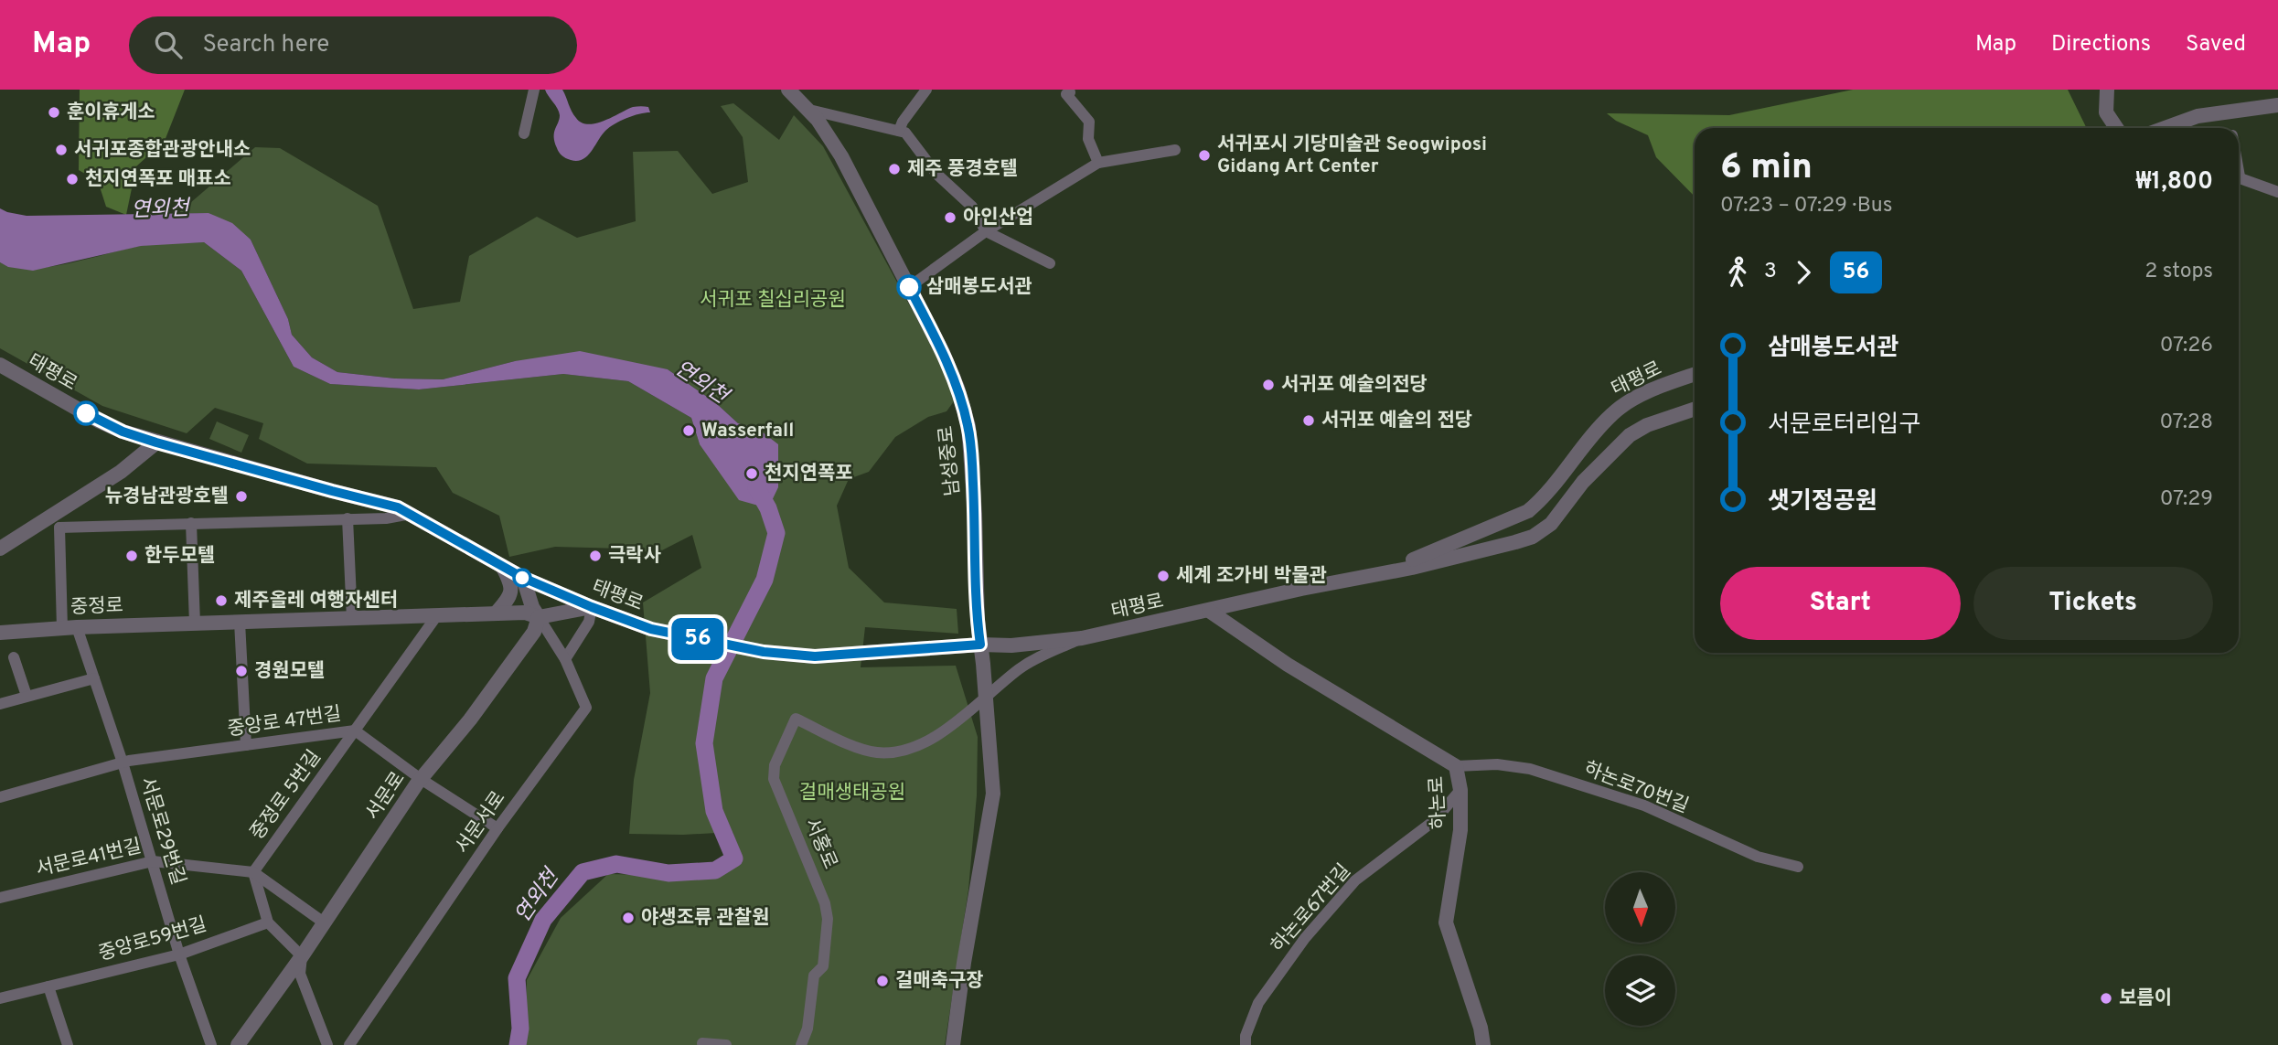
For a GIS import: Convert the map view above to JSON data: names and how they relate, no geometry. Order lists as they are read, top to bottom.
{
  "streets": {
    "street": [
      "태평로",
      "남성중로",
      "중정로",
      "중앙로 47번길",
      "하논로70번길",
      "중정로 5번길",
      "서문로",
      "하논로",
      "서문서로",
      "서문로29번길",
      "서홍로",
      "서문로41번길",
      "하논로67번길",
      "중앙로59번길"
    ]
  },
  "crossings": [
    ["태평로", "남성중로"],
    ["태평로", "하논로"],
    ["중정로", "중정로 5번길"],
    ["중정로", "서문로"],
    ["중정로", "서문서로"],
    ["중정로", "서문로29번길"],
    ["중앙로 47번길", "중정로 5번길"],
    ["중앙로 47번길", "서문로"],
    ["중앙로 47번길", "서문서로"],
    ["중앙로 47번길", "서문로29번길"],
    ["하논로70번길", "하논로"],
    ["중정로 5번길", "서문로41번길"],
    ["서문로", "서문서로"],
    ["서문로", "서문로41번길"],
    ["하논로", "하논로67번길"],
    ["서문로29번길", "서문로41번길"],
    ["서문로29번길", "중앙로59번길"]
  ],
  "water": ["연외천"],
  "parks": ["서귀포 칠십리공원", "걸매생태공원"],
  "places": [
    "훈이휴게소",
    "서귀포종합관광안내소",
    "서귀포시 기당미술관 Seogwiposi Gidang Art Center",
    "제주 풍경호텔",
    "천지연폭포 매표소",
    "아인산업",
    "삼매봉도서관",
    "서귀포 예술의전당",
    "서귀포 예술의 전당",
    "Wasserfall",
    "천지연폭포",
    "뉴경남관광호텔",
    "한두모텔",
    "극락사",
    "세계 조가비 박물관",
    "제주올레 여행자센터",
    "경원모텔",
    "야생조류 관찰원",
    "걸매축구장",
    "보름이"
  ],
  "lines": ["bus line 56"],
  "north": "bottom",
  "page": {
    "header": "Map",
    "search": "Search here",
    "nav": ["Map", "Directions", "Saved"],
    "on_map": "56",
    "heading": ["6 min", "07:23 – 07:29 · Bus", "₩1,800"],
    "legs": ["3", "56", "2 stops"],
    "list": [
      {
        "name": "삼매봉도서관",
        "value": "07:26"
      },
      {
        "name": "서문로터리입구",
        "value": "07:28"
      },
      {
        "name": "샛기정공원",
        "value": "07:29"
      }
    ],
    "buttons": ["Start", "Tickets"]
  }
}
